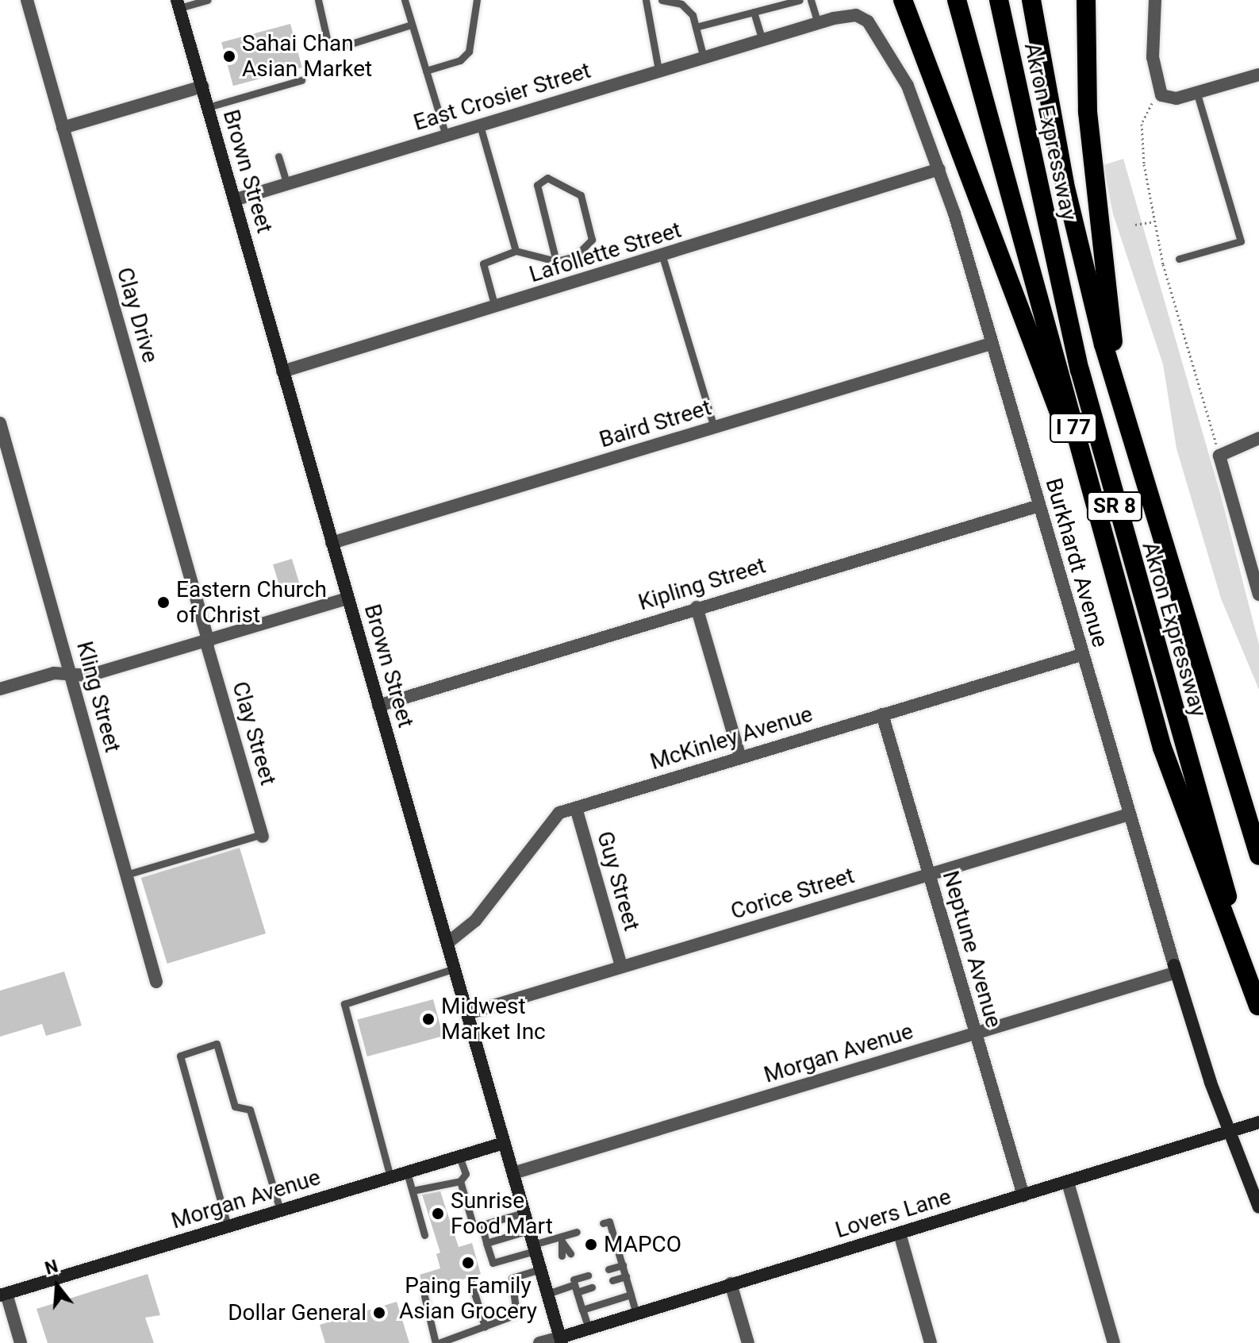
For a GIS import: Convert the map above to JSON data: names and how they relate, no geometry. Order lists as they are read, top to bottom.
{
  "streets": {
    "highway": ["Akron Expressway", "I 77", "SR 8"],
    "street": [
      "East Crosier Street",
      "Brown Street",
      "Lafollette Street",
      "Clay Drive",
      "Baird Street",
      "Burkhardt Avenue",
      "Kipling Street",
      "Kling Street",
      "Clay Street",
      "McKinley Avenue",
      "Guy Street",
      "Corice Street",
      "Neptune Avenue",
      "Morgan Avenue",
      "Lovers Lane"
    ]
  },
  "crossings": [
    ["East Crosier Street", "Brown Street"],
    ["East Crosier Street", "Burkhardt Avenue"],
    ["Akron Expressway", "I 77"],
    ["Brown Street", "Lafollette Street"],
    ["Brown Street", "Baird Street"],
    ["Brown Street", "Kipling Street"],
    ["Brown Street", "McKinley Avenue"],
    ["Brown Street", "Corice Street"],
    ["Brown Street", "Morgan Avenue"],
    ["Brown Street", "Lovers Lane"],
    ["Lafollette Street", "Burkhardt Avenue"],
    ["Clay Drive", "Clay Street"],
    ["Baird Street", "Burkhardt Avenue"],
    ["Burkhardt Avenue", "Kipling Street"],
    ["Burkhardt Avenue", "McKinley Avenue"],
    ["Burkhardt Avenue", "Corice Street"],
    ["Burkhardt Avenue", "Morgan Avenue"],
    ["Burkhardt Avenue", "Lovers Lane"],
    ["McKinley Avenue", "Guy Street"],
    ["McKinley Avenue", "Neptune Avenue"],
    ["Guy Street", "Corice Street"],
    ["Corice Street", "Neptune Avenue"],
    ["Neptune Avenue", "Morgan Avenue"],
    ["Neptune Avenue", "Lovers Lane"]
  ],
  "places": [
    "Sahai Chan Asian Market",
    "Eastern Church of Christ",
    "Midwest Market Inc",
    "Sunrise Food Mart",
    "MAPCO",
    "Paing Family Asian Grocery",
    "Dollar General"
  ],
  "north": "top"
}
